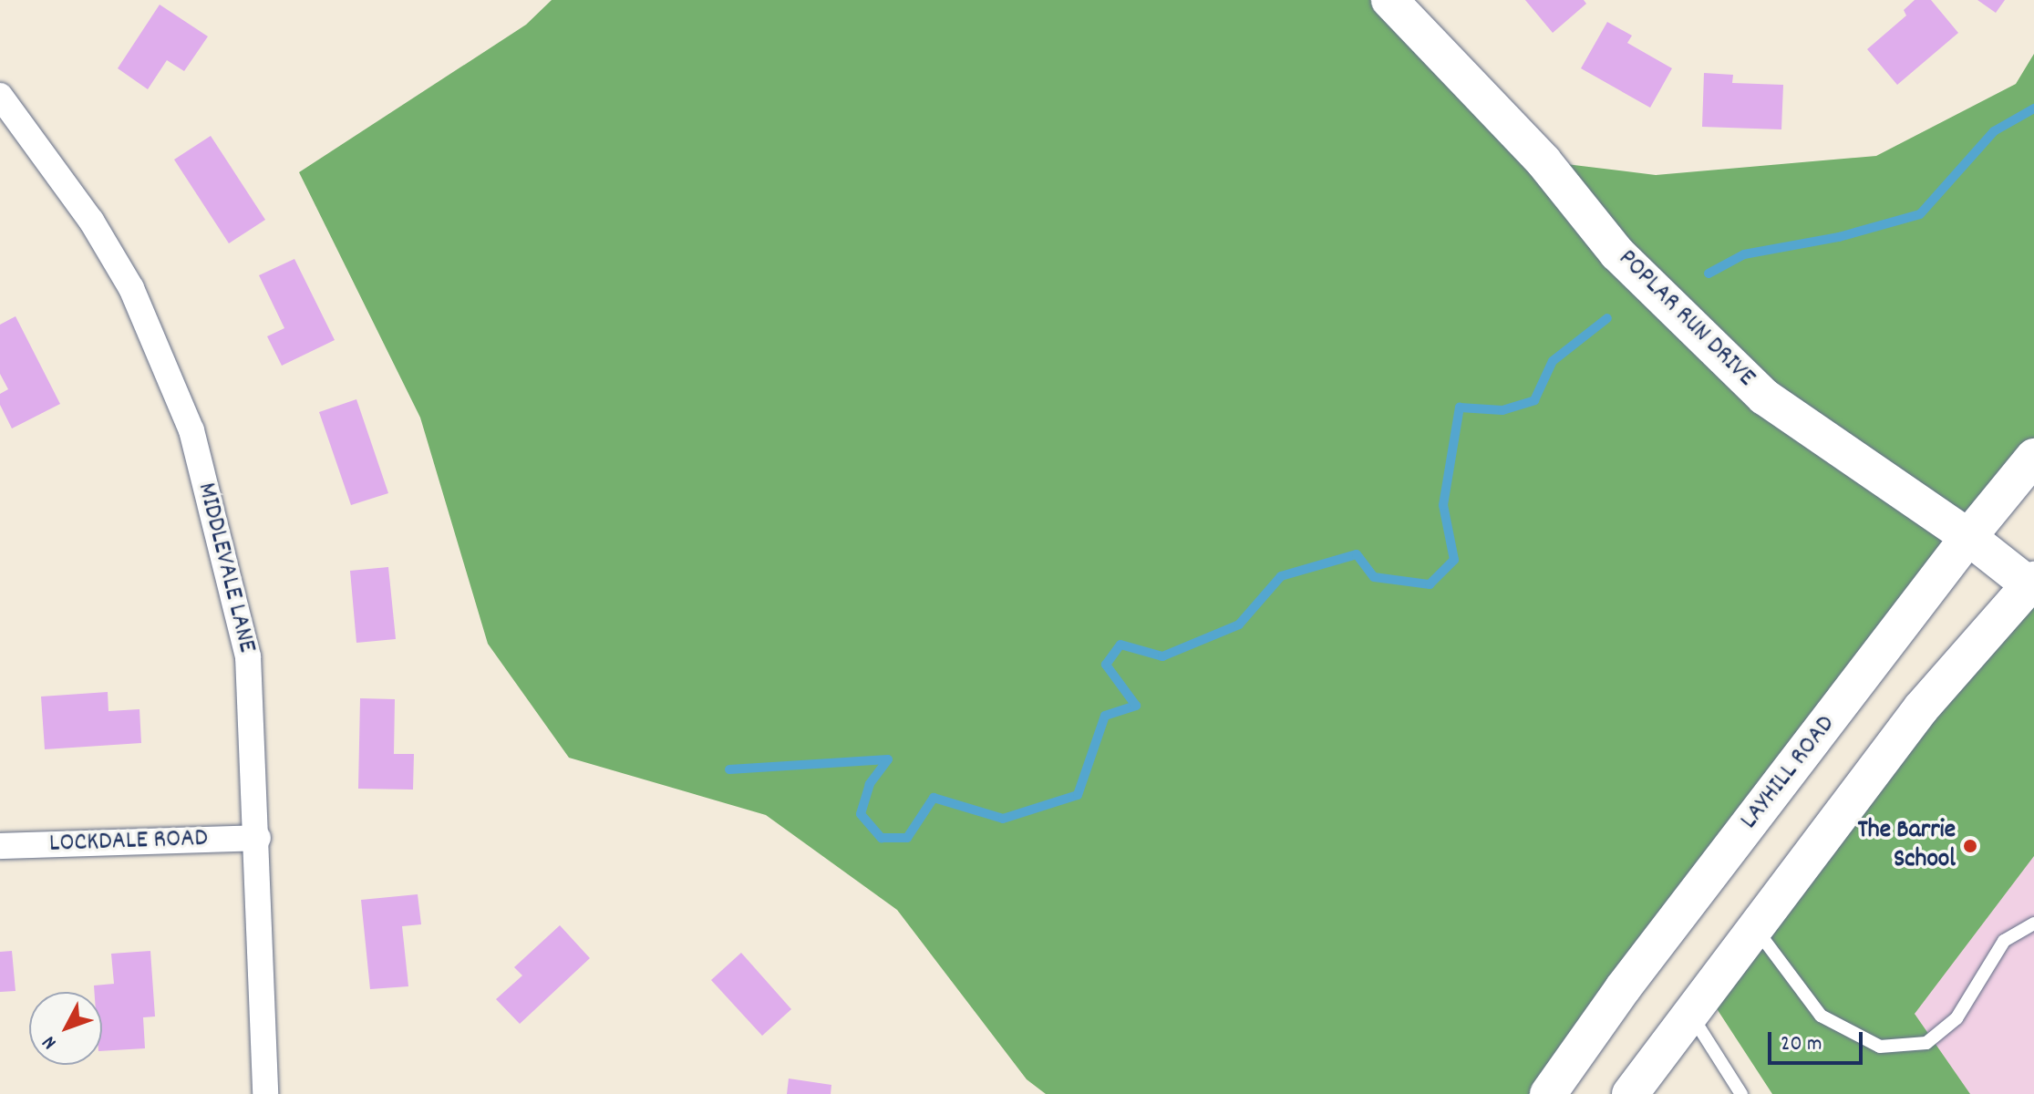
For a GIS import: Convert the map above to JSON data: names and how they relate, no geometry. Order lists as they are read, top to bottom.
{
  "streets": {
    "main road": ["POPLAR RUN DRIVE", "LAYHILL ROAD"],
    "street": ["MIDDLEVALE LANE", "LOCKDALE ROAD"]
  },
  "crossings": [
    ["POPLAR RUN DRIVE", "LAYHILL ROAD"],
    ["MIDDLEVALE LANE", "LOCKDALE ROAD"]
  ],
  "places": ["The Barrie School"],
  "scale_bar": "20 m",
  "north": "bottom left"
}
